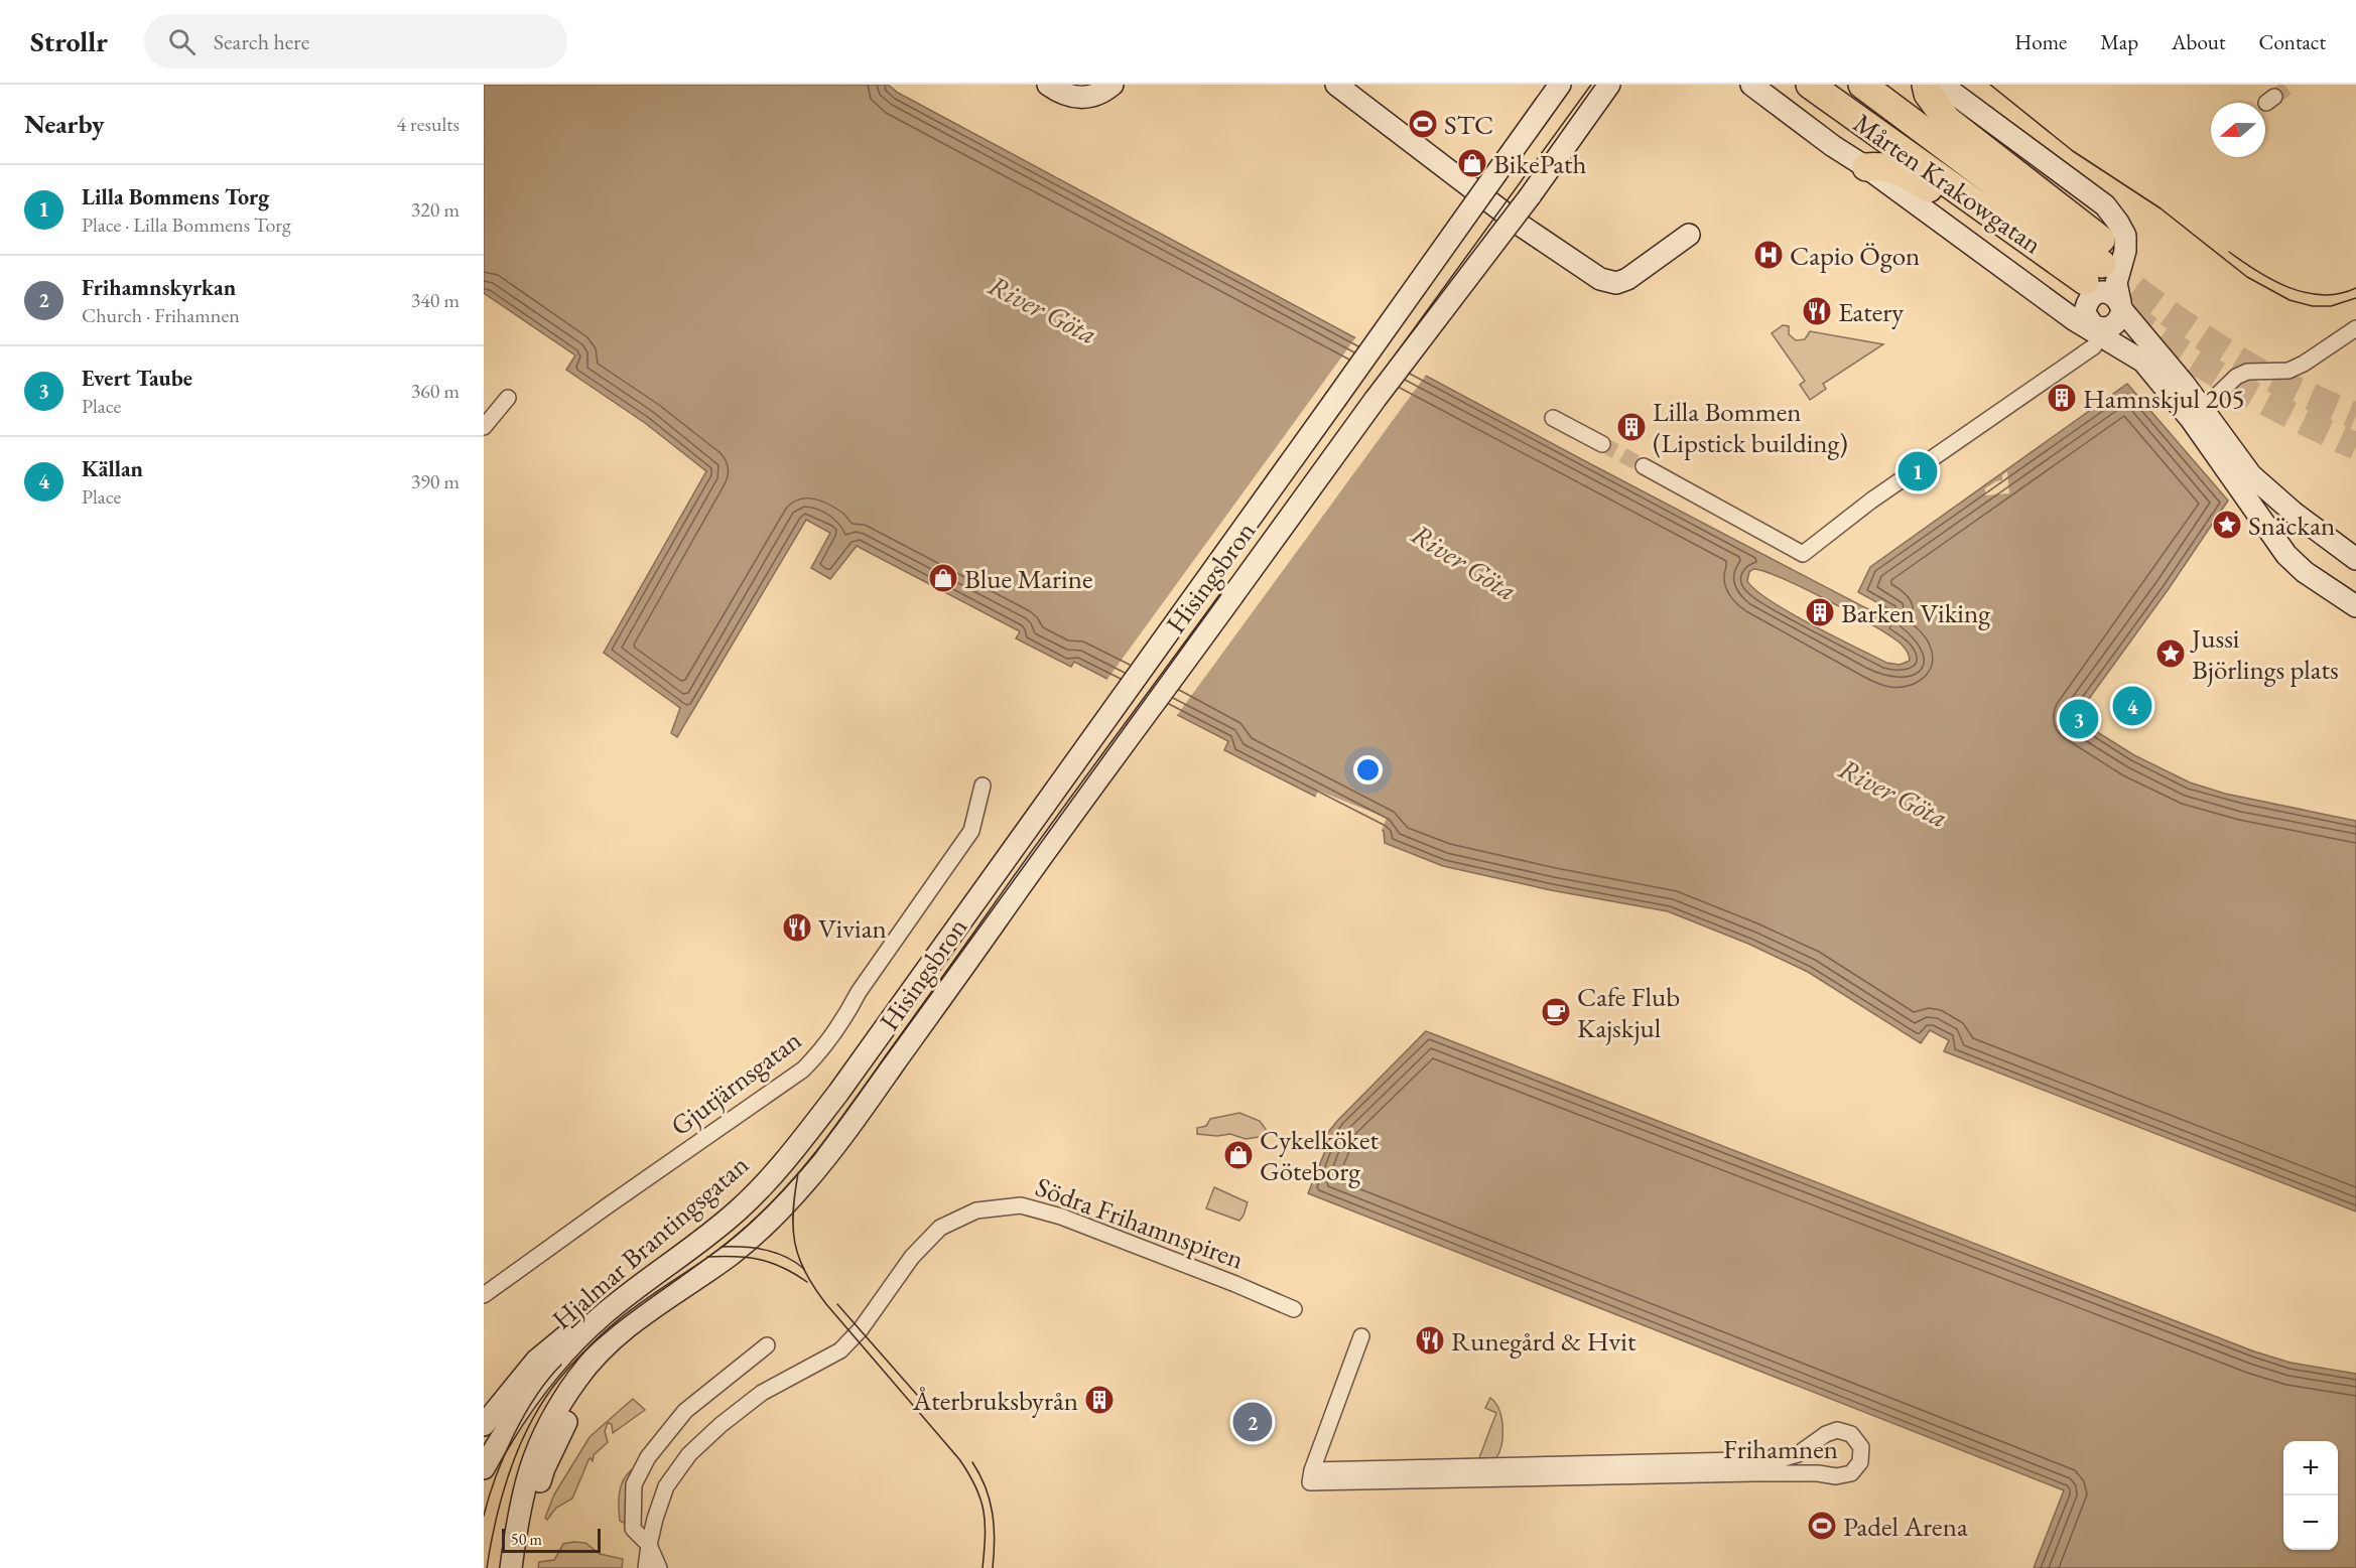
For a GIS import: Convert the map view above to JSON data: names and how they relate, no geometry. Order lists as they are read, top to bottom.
{
  "streets": {
    "highway": ["Mårten Krakowgatan"],
    "main road": ["Hisingsbron", "Hjalmar Brantingsgatan"],
    "street": ["Gjutjärnsgatan", "Södra Frihamnspiren", "Frihamnen"]
  },
  "crossings": [
    ["Hisingsbron", "Hjalmar Brantingsgatan"]
  ],
  "water": ["River Göta"],
  "places": {
    "sports": ["STC", "Padel Arena"],
    "shop": ["BikePath", "Blue Marine", "Cykelköket Göteborg"],
    "hospital": ["Capio Ögon"],
    "restaurant": ["Eatery", "Vivian", "Runegård & Hvit"],
    "building": [
      "Hamnskjul 205",
      "Lilla Bommen (Lipstick building)",
      "Barken Viking",
      "Återbruksbyrån"
    ],
    "place": ["Snäckan", "Jussi Björlings plats"],
    "cafe": ["Cafe Flub Kajskjul"]
  },
  "scale_bar": "50 m",
  "north": "left",
  "page": {
    "header": "Strollr",
    "search": "Search here",
    "nav": [
      "Home",
      "Map",
      "About",
      "Contact"
    ],
    "heading": ["Nearby", "4 results"],
    "list": [
      {
        "mark": "1",
        "name": "Lilla Bommens Torg",
        "note": "Place · Lilla Bommens Torg",
        "value": "320 m"
      },
      {
        "mark": "2",
        "name": "Frihamnskyrkan",
        "note": "Church · Frihamnen",
        "value": "340 m"
      },
      {
        "mark": "3",
        "name": "Evert Taube",
        "note": "Place",
        "value": "360 m"
      },
      {
        "mark": "4",
        "name": "Källan",
        "note": "Place",
        "value": "390 m"
      }
    ],
    "pins": [
      "1",
      "4",
      "3",
      "2"
    ],
    "map_buttons": ["+", "−"],
    "scale": "50 m"
  }
}
